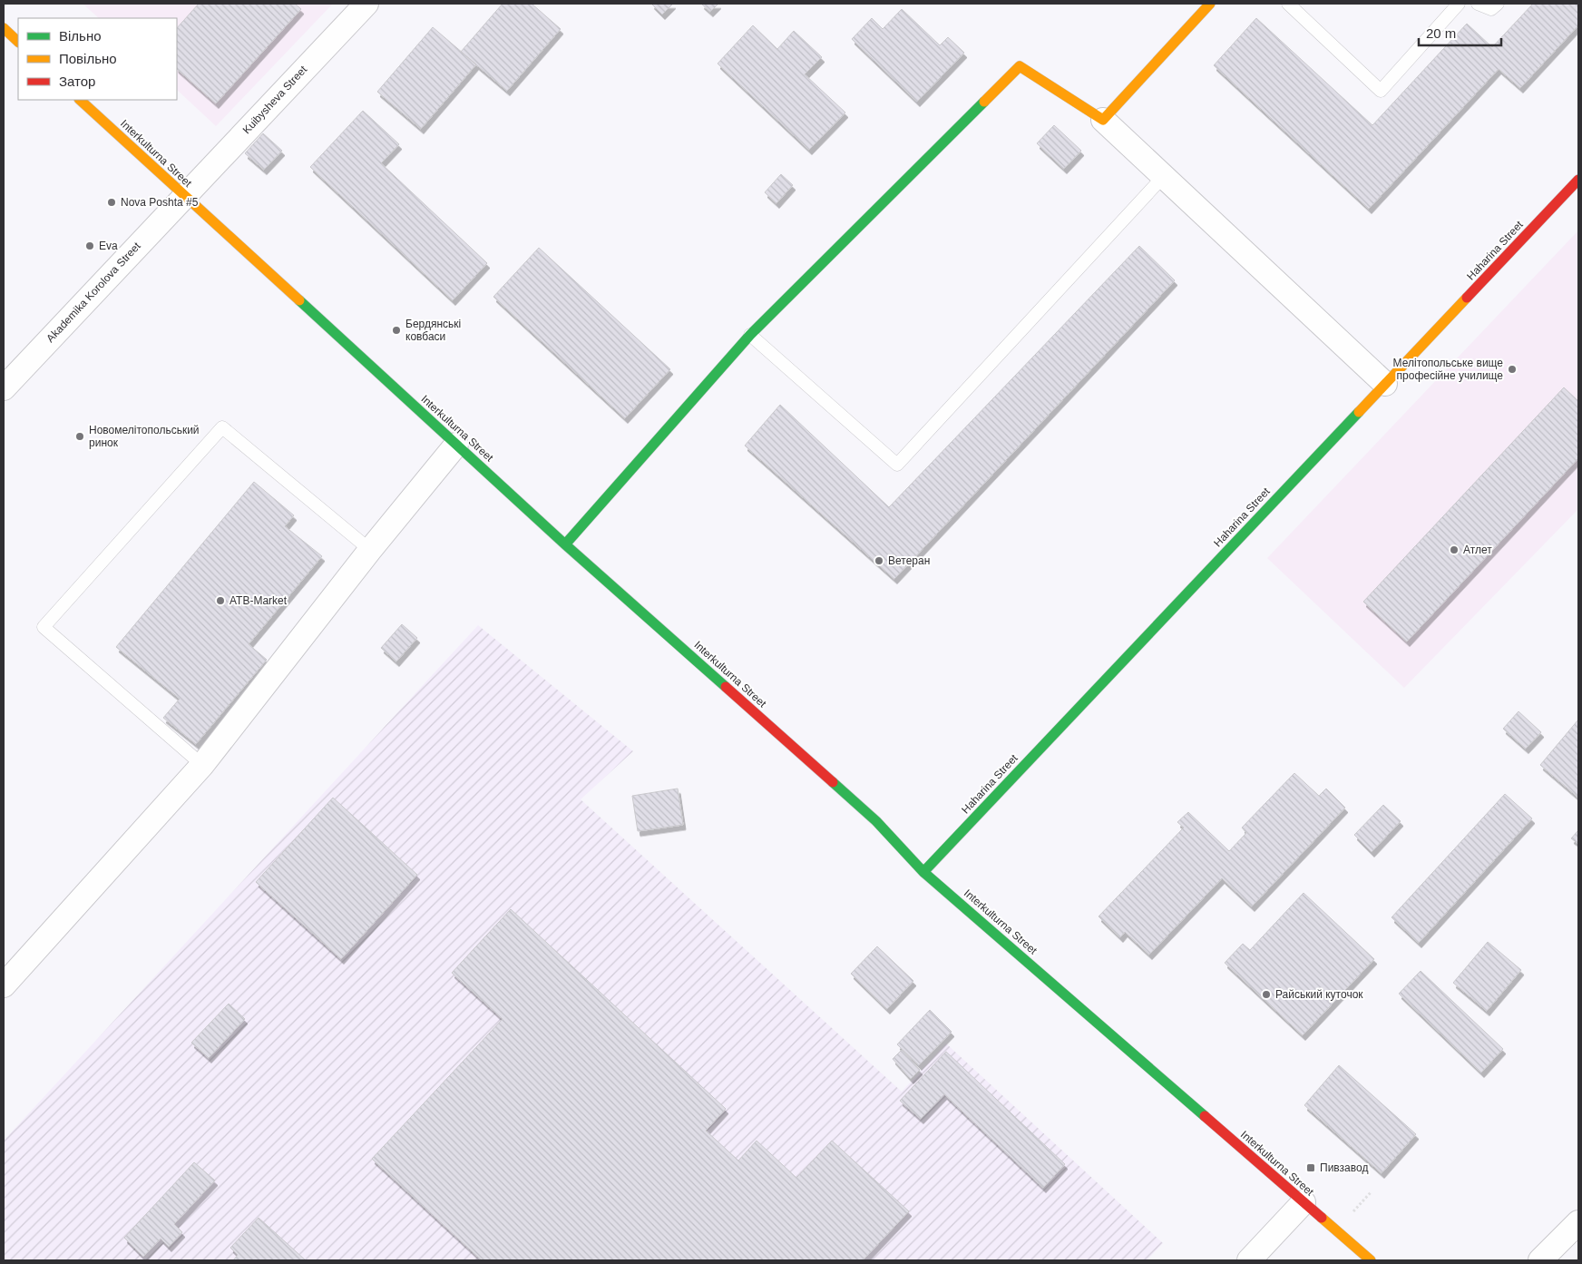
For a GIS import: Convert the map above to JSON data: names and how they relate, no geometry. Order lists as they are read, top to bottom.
{
  "streets": {
    "street": [
      "Kuibysheva Street",
      "Interkulturna Street",
      "Haharina Street",
      "Akademika Korolova Street"
    ]
  },
  "crossings": [
    ["Kuibysheva Street", "Interkulturna Street"],
    ["Kuibysheva Street", "Akademika Korolova Street"],
    ["Interkulturna Street", "Haharina Street"],
    ["Interkulturna Street", "Akademika Korolova Street"]
  ],
  "places": {
    "other": [
      "Nova Poshta #5",
      "Eva",
      "Бердянські ковбаси",
      "Мелітопольське вище професійне училище",
      "Новомелітопольський ринок",
      "Атлет",
      "Ветеран",
      "ATB-Market",
      "Райський куточок"
    ],
    "transit": ["Пивзавод"]
  },
  "legend": ["Вільно", "Повільно", "Затор"],
  "scale_bar": "20 m"
}
